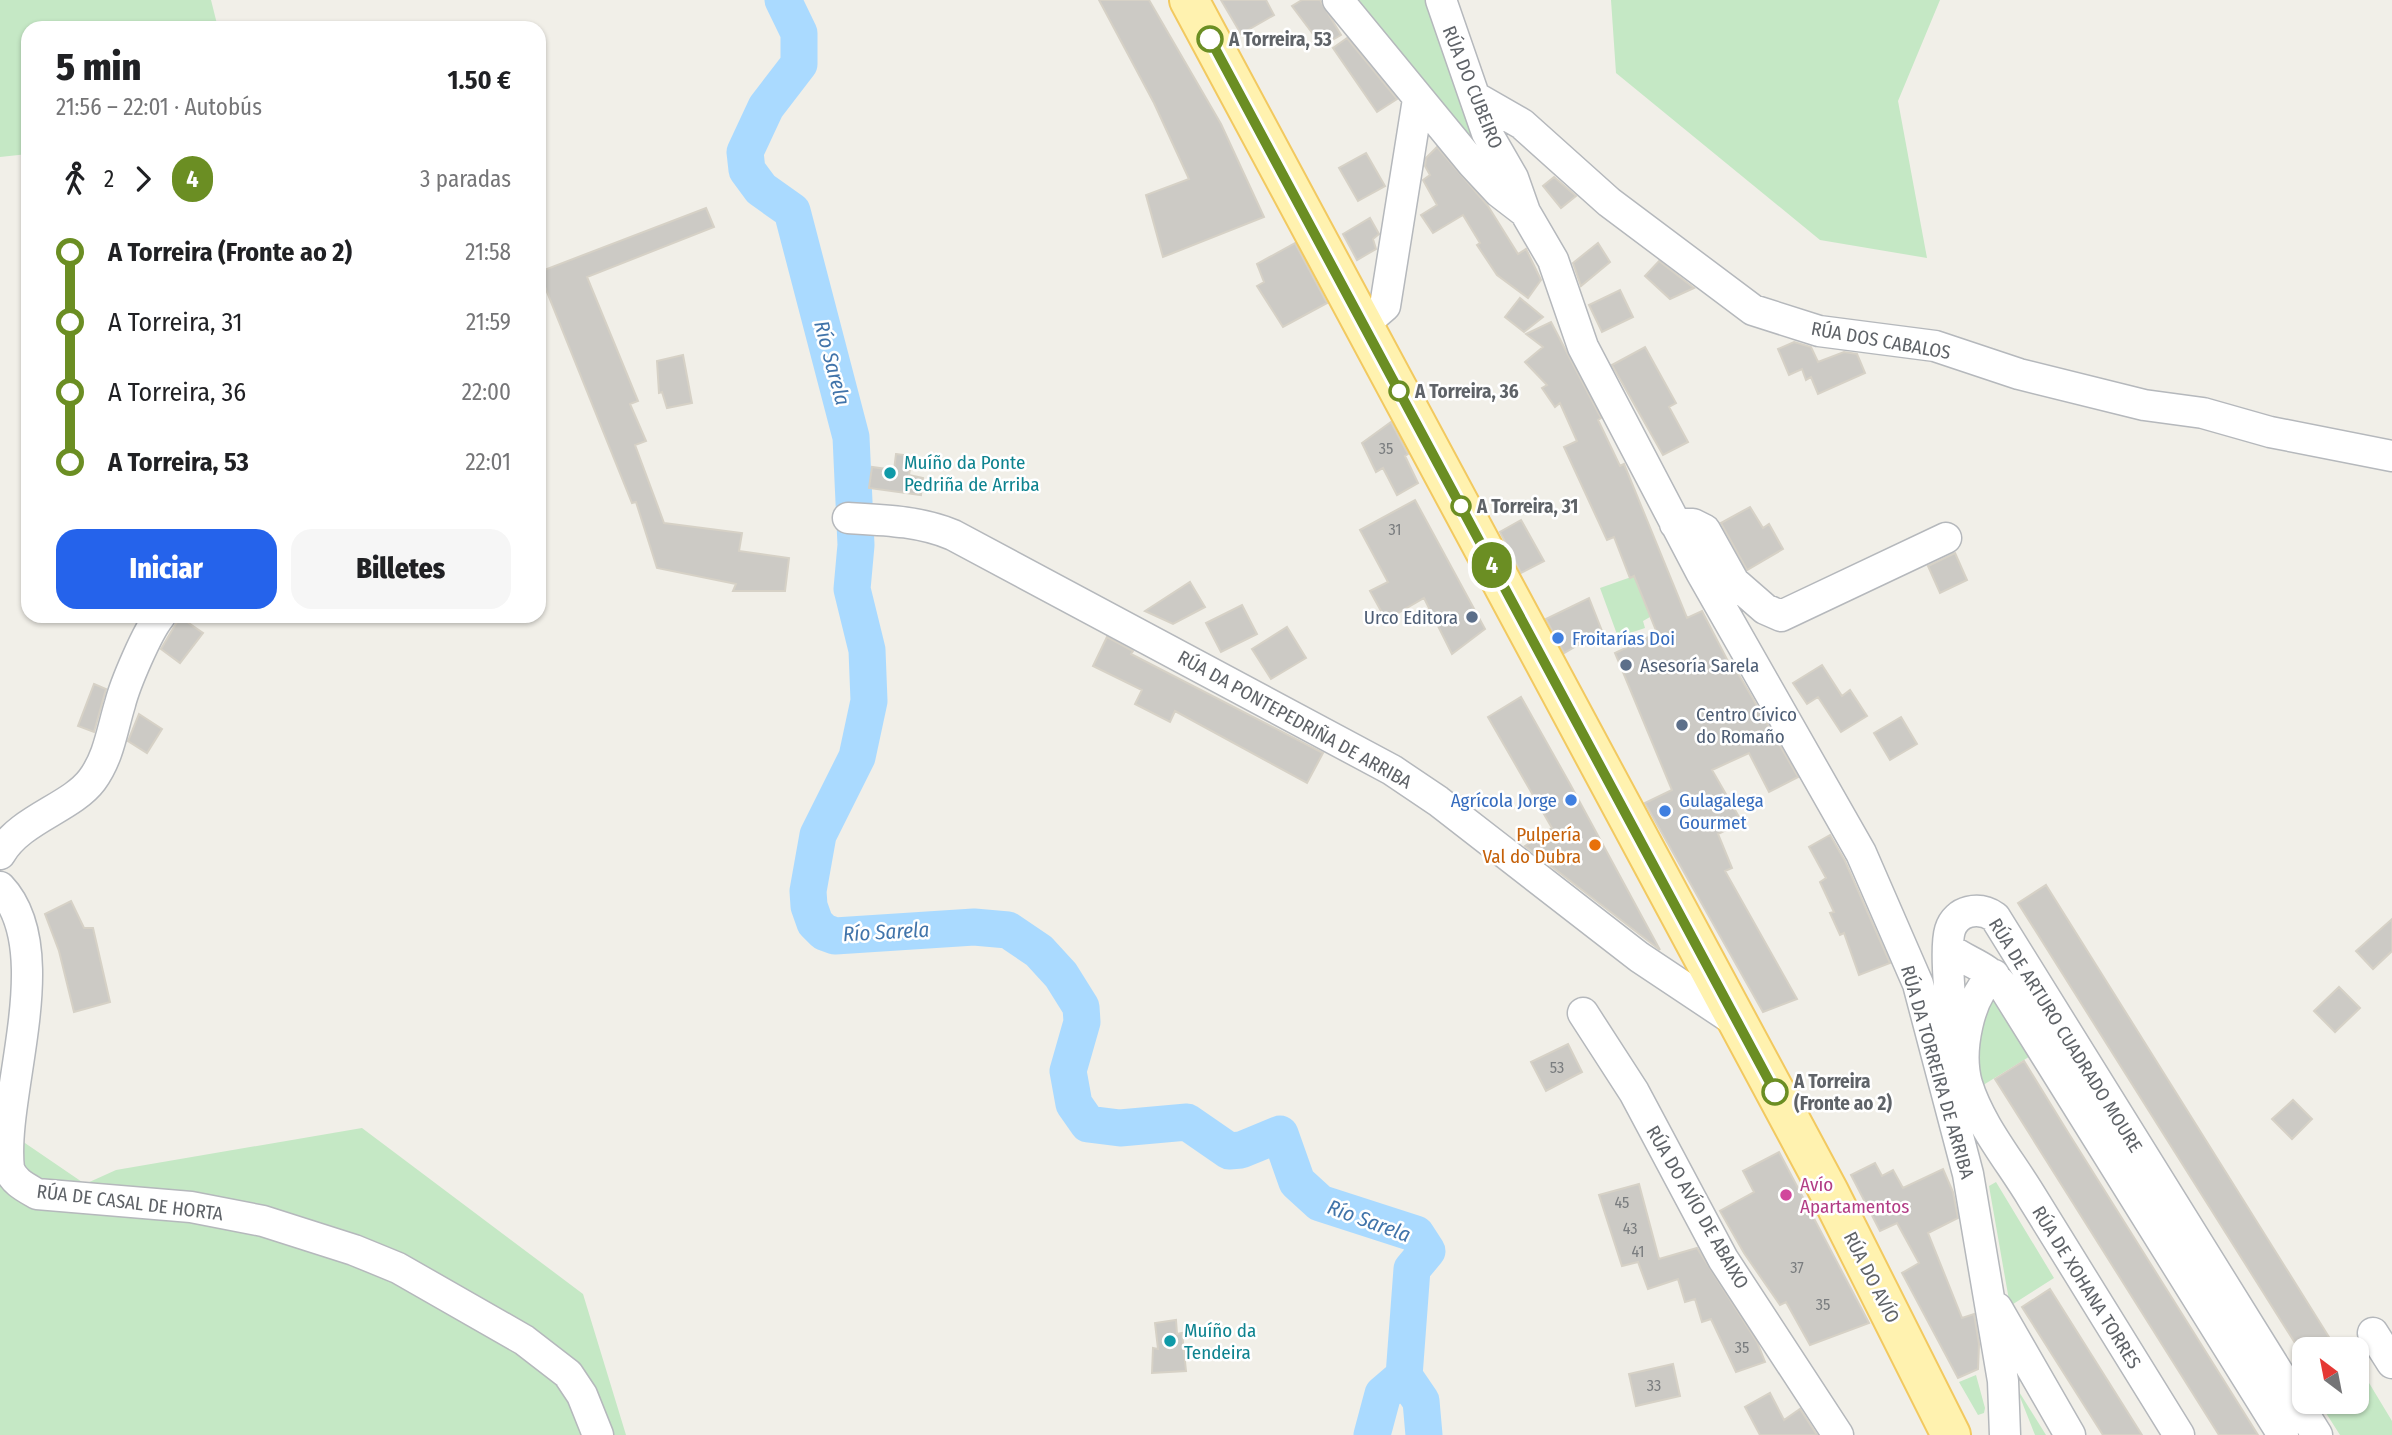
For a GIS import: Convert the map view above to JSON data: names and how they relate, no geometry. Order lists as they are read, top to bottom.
{
  "streets": {
    "main road": ["RÚA DO AVÍO"],
    "street": [
      "RÚA DO CUBEIRO",
      "RÚA DOS CABALOS",
      "RÚA DA PONTEPEDRIÑA DE ARRIBA",
      "RÚA DE ARTURO CUADRADO MOURE",
      "RÚA DA TORREIRA DE ARRIBA",
      "RÚA DE CASAL DE HORTA",
      "RÚA DO AVÍO DE ABAIXO",
      "RÚA DE XOHANA TORRES"
    ]
  },
  "crossings": [
    ["RÚA DO CUBEIRO", "RÚA DOS CABALOS"],
    ["RÚA DO CUBEIRO", "RÚA DA TORREIRA DE ARRIBA"],
    ["RÚA DA PONTEPEDRIÑA DE ARRIBA", "RÚA DO AVÍO"],
    ["RÚA DE ARTURO CUADRADO MOURE", "RÚA DE XOHANA TORRES"],
    ["RÚA DA TORREIRA DE ARRIBA", "RÚA DE XOHANA TORRES"]
  ],
  "water": ["Río Sarela"],
  "places": [
    "A Torreira, 53",
    "A Torreira, 36",
    "Muíño da Ponte Pedriña de Arriba",
    "A Torreira, 31",
    "Urco Editora",
    "Froitarías Doi",
    "Asesoría Sarela",
    "Centro Cívico do Romaño",
    "Agrícola Jorge",
    "Gulagalega Gourmet",
    "Pulpería Val do Dubra",
    "A Torreira (Fronte ao 2)",
    "Avío Apartamentos",
    "Muíño da Tendeira"
  ],
  "lines": ["bus line 4"],
  "house_numbers": [
    "35",
    "31",
    "53",
    "45",
    "43",
    "41",
    "37",
    "35",
    "35",
    "33"
  ],
  "north": "top left",
  "page": {
    "on_map": "4",
    "heading": ["5 min", "21:56 – 22:01 · Autobús", "1.50 €"],
    "legs": ["2", "4", "3 paradas"],
    "list": [
      {
        "name": "A Torreira (Fronte ao 2)",
        "value": "21:58"
      },
      {
        "name": "A Torreira, 31",
        "value": "21:59"
      },
      {
        "name": "A Torreira, 36",
        "value": "22:00"
      },
      {
        "name": "A Torreira, 53",
        "value": "22:01"
      }
    ],
    "buttons": ["Iniciar", "Billetes"]
  }
}
